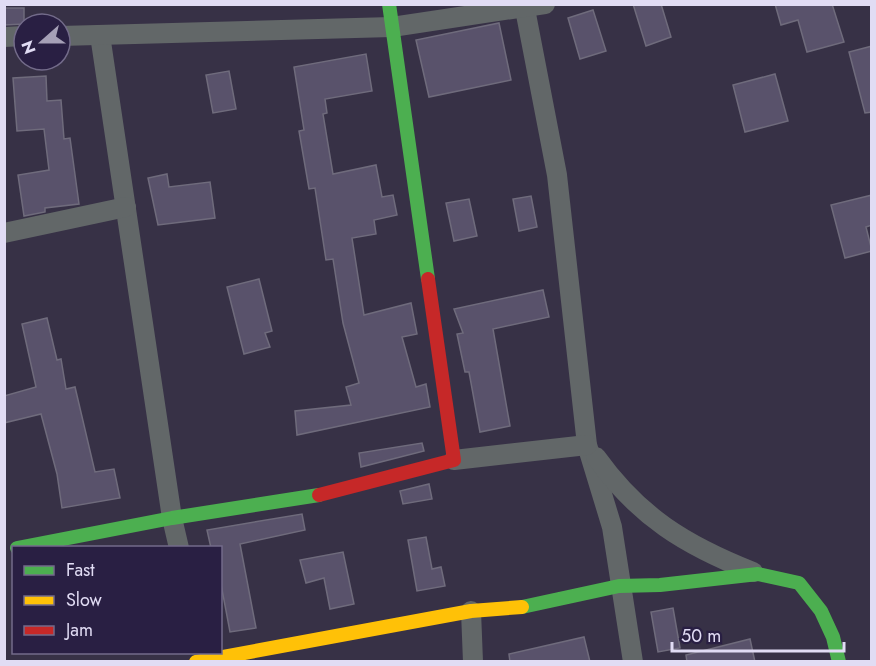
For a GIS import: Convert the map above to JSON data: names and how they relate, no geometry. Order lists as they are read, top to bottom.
{
  "legend": ["Fast", "Slow", "Jam"],
  "scale_bar": "50 m",
  "north": "left"
}
